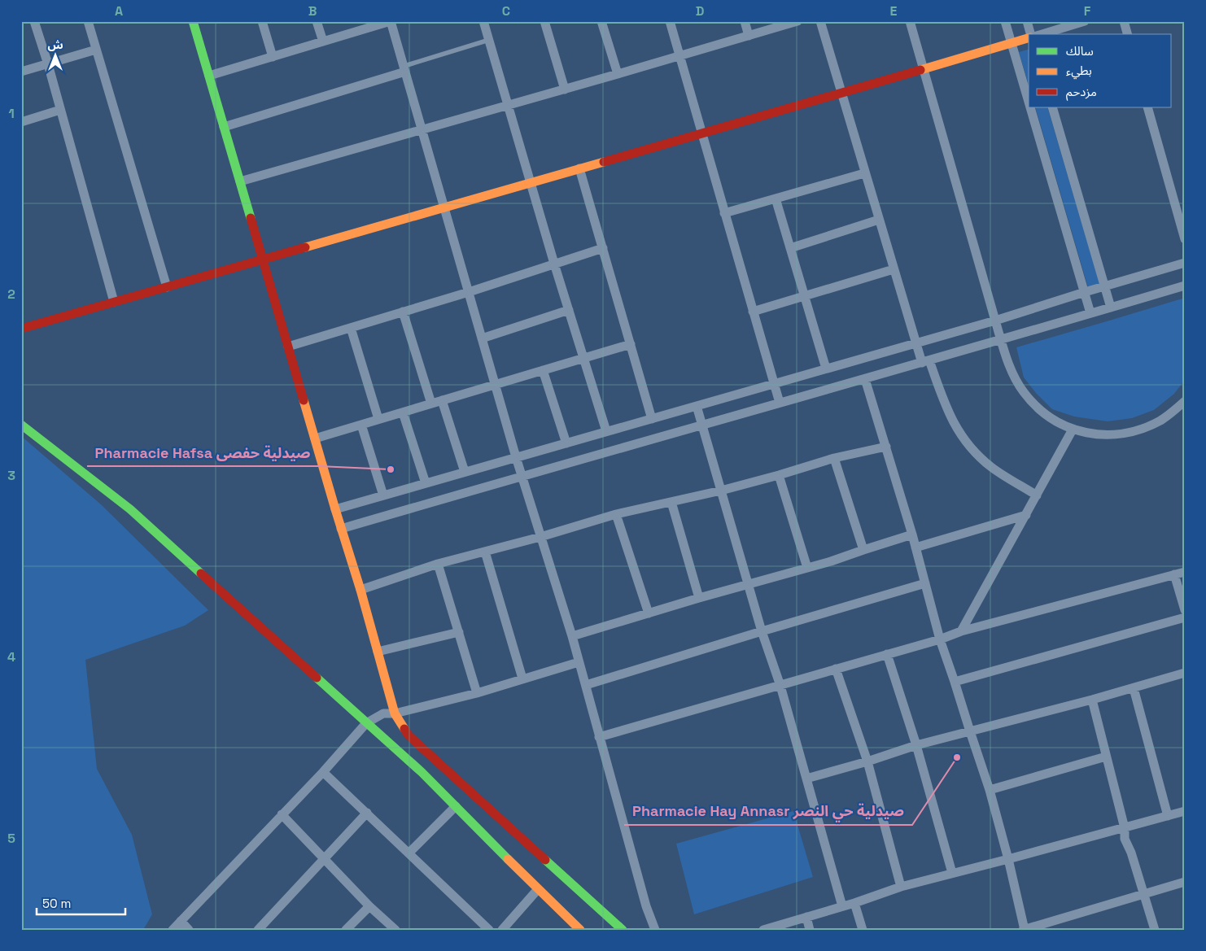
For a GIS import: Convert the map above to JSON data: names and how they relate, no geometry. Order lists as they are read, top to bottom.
{
  "places": ["Pharmacie Hafsa صيدلية حفصى", "Pharmacie Hay Annasr صيدلية حي النصر"],
  "legend": ["سالك", "بطيء", "مزدحم"],
  "scale_bar": "50 m",
  "north": "top",
  "grid": {
    "columns": [
      "A",
      "B",
      "C",
      "D",
      "E",
      "F"
    ],
    "rows": [
      "1",
      "2",
      "3",
      "4",
      "5"
    ]
  }
}
